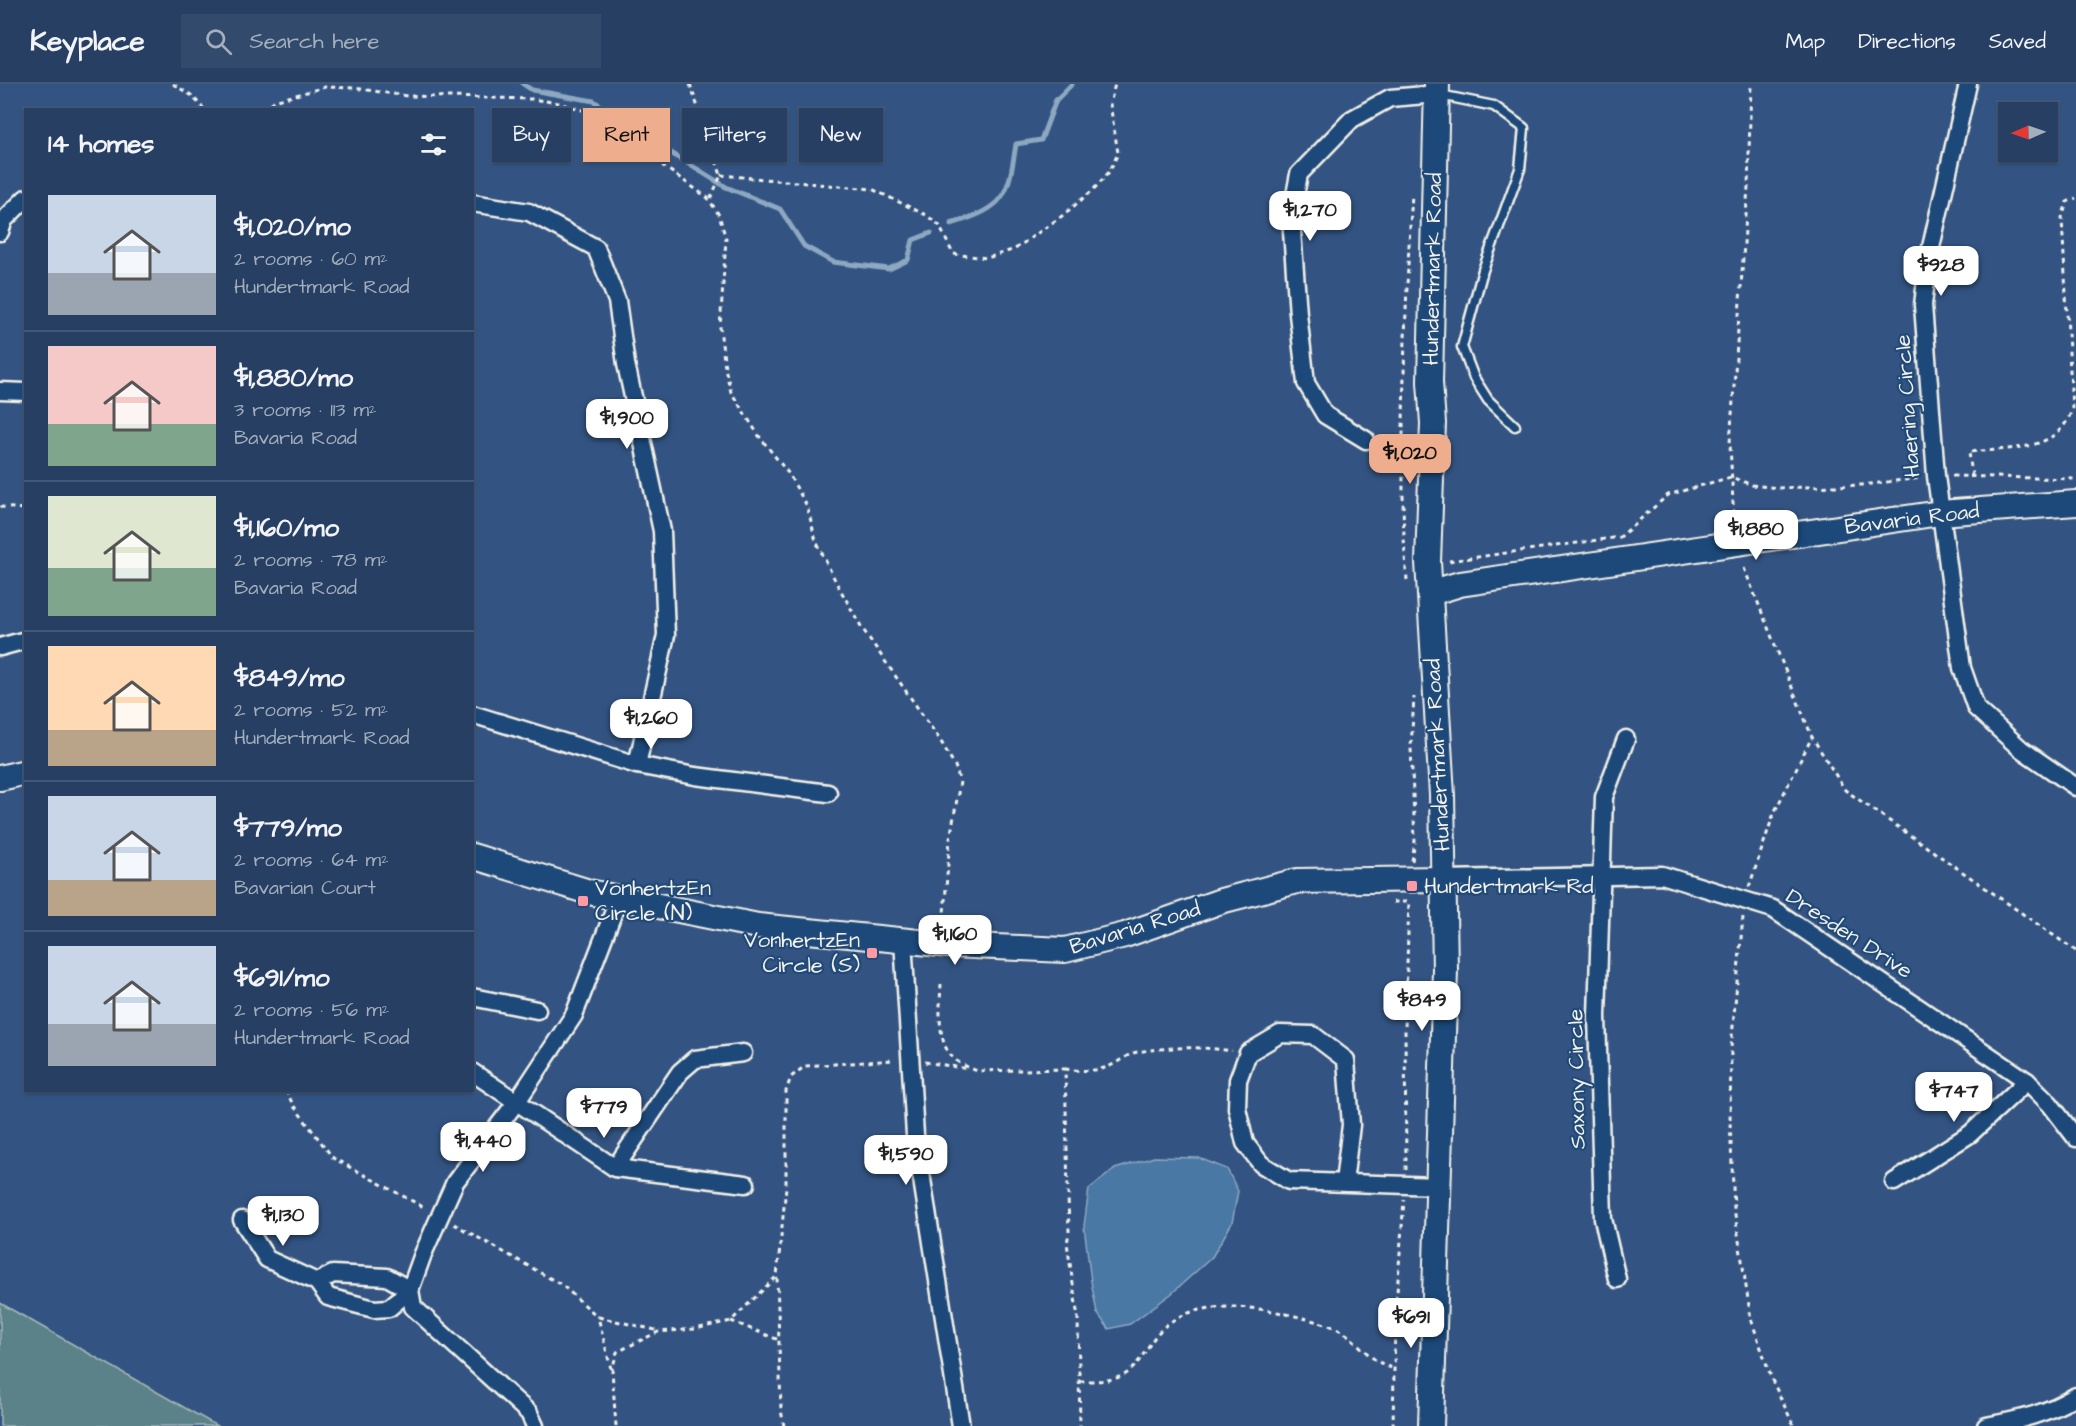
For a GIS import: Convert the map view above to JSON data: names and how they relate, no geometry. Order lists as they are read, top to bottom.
{
  "streets": {
    "street": [
      "Hundertmark Road",
      "Haering Circle",
      "Bavaria Road",
      "Dresden Drive",
      "Saxony Circle"
    ]
  },
  "crossings": [
    ["Hundertmark Road", "Bavaria Road"],
    ["Hundertmark Road", "Dresden Drive"],
    ["Haering Circle", "Bavaria Road"],
    ["Bavaria Road", "Dresden Drive"],
    ["Dresden Drive", "Saxony Circle"]
  ],
  "places": {
    "transit": ["Hundertmark Rd", "VonhertzEn Circle (N)", "VonhertzEn Circle (S)"]
  },
  "north": "left",
  "page": {
    "header": "Keyplace",
    "search": "Search here",
    "nav": ["Map", "Directions", "Saved"],
    "chip": [
      "Buy",
      "Rent",
      "Filters",
      "New"
    ],
    "heading": "14 homes",
    "list": [
      {
        "name": "$1,020/mo",
        "note": "2 rooms · 60 m² · Hundertmark Road"
      },
      {
        "name": "$1,880/mo",
        "note": "3 rooms · 113 m² · Bavaria Road"
      },
      {
        "name": "$1,160/mo",
        "note": "2 rooms · 78 m² · Bavaria Road"
      },
      {
        "name": "$849/mo",
        "note": "2 rooms · 52 m² · Hundertmark Road"
      },
      {
        "name": "$779/mo",
        "note": "2 rooms · 64 m² · Bavarian Court"
      },
      {
        "name": "$691/mo",
        "note": "2 rooms · 56 m² · Hundertmark Road"
      }
    ],
    "price": [
      "$1,270",
      "$928",
      "$1,900",
      "$1,020",
      "$1,880",
      "$1,260",
      "$1,160",
      "$849",
      "$747",
      "$779",
      "$1,440",
      "$1,590",
      "$1,130",
      "$691"
    ]
  }
}
